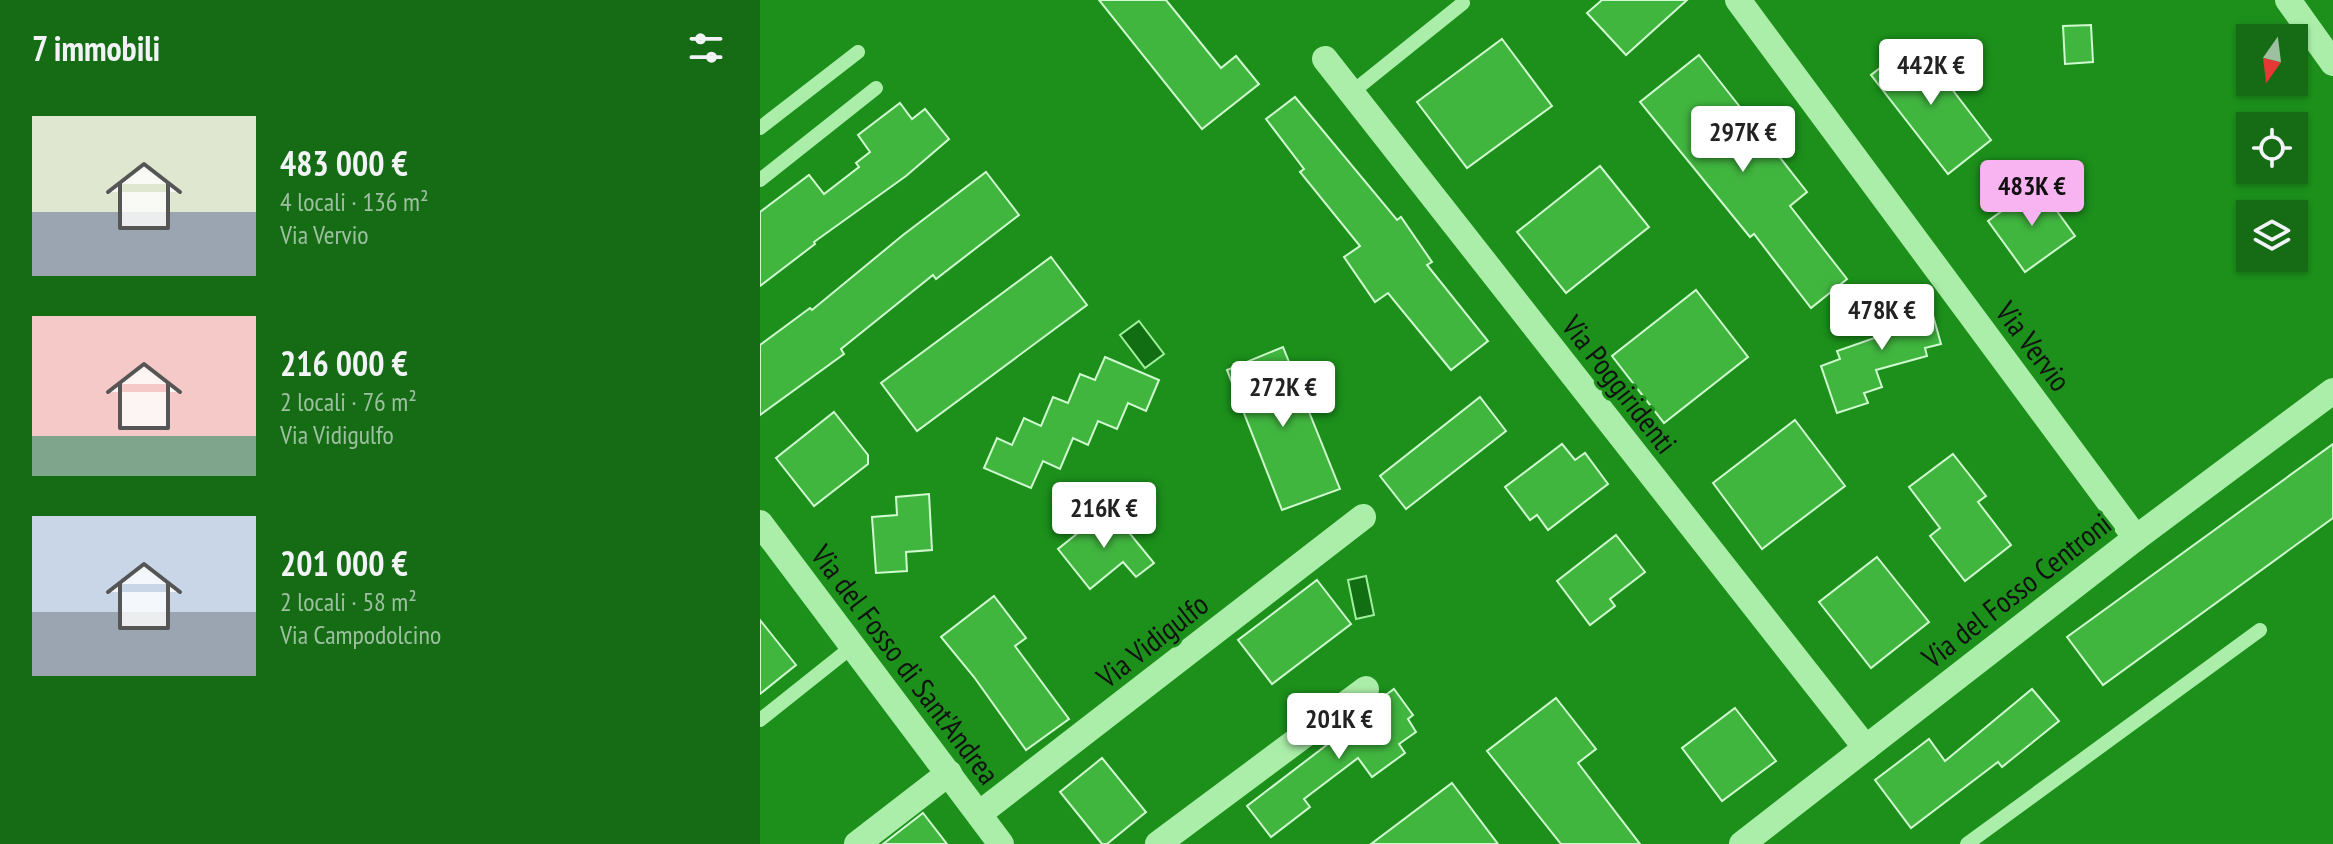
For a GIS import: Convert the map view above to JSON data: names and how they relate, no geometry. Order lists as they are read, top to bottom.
{
  "streets": {
    "street": [
      "Via Vervio",
      "Via Poggiridenti",
      "Via del Fosso Centroni",
      "Via Vidigulfo",
      "Via del Fosso di Sant'Andrea"
    ]
  },
  "crossings": [
    ["Via Vervio", "Via del Fosso Centroni"],
    ["Via Poggiridenti", "Via del Fosso Centroni"],
    ["Via Vidigulfo", "Via del Fosso di Sant'Andrea"]
  ],
  "north": "bottom",
  "page": {
    "heading": "7 immobili",
    "price": [
      "442K €",
      "297K €",
      "483K €",
      "478K €",
      "272K €",
      "216K €",
      "201K €"
    ],
    "list": [
      {
        "name": "483 000 €",
        "note": "4 locali · 136 m² · Via Vervio"
      },
      {
        "name": "216 000 €",
        "note": "2 locali · 76 m² · Via Vidigulfo"
      },
      {
        "name": "201 000 €",
        "note": "2 locali · 58 m² · Via Campodolcino"
      }
    ]
  }
}
